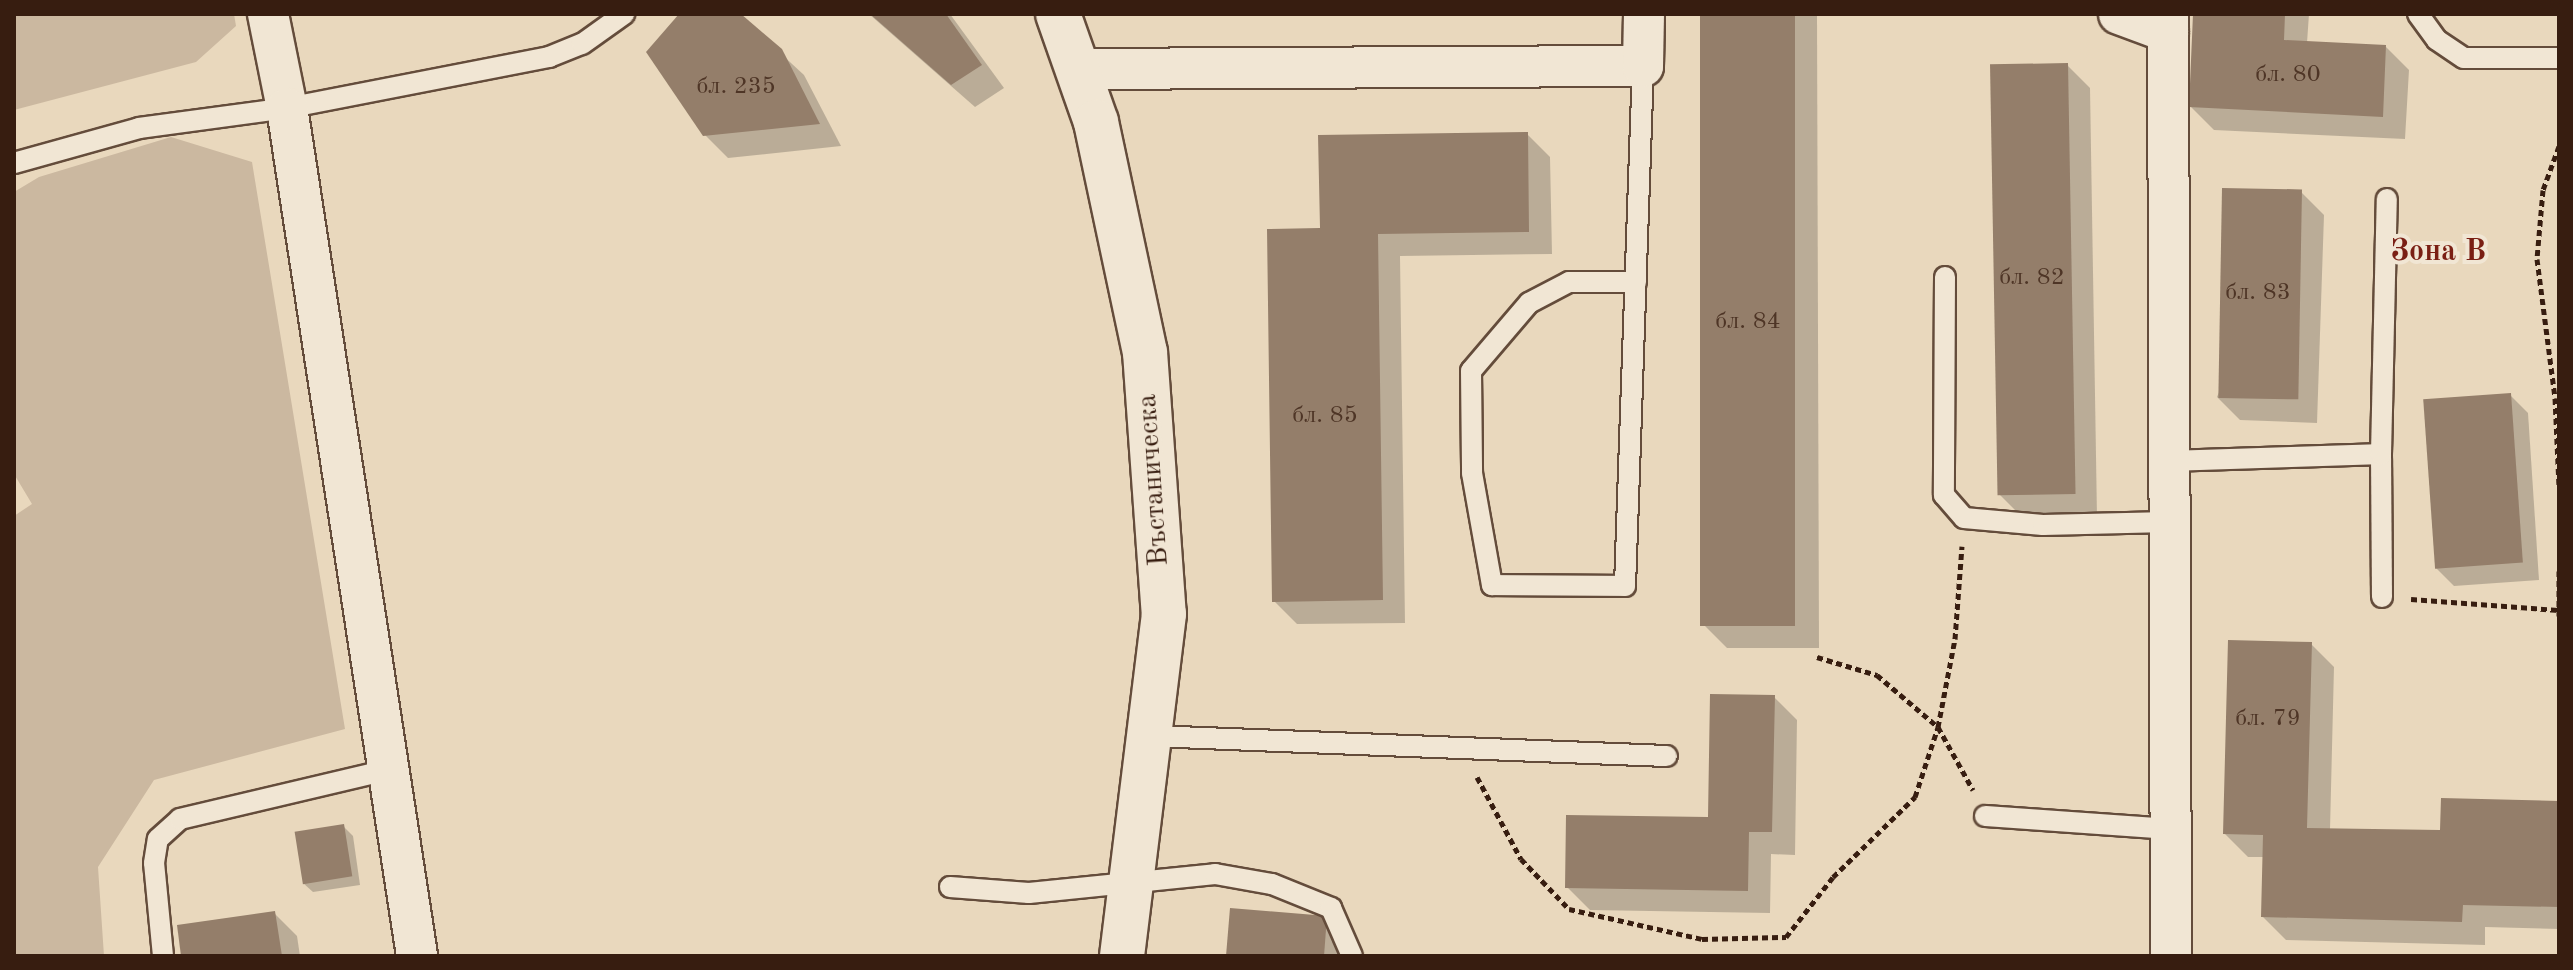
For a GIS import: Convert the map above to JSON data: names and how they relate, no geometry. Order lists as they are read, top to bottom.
{
  "streets": {
    "main road": ["Въстаническа"]
  },
  "districts": ["Зона В"],
  "house_numbers": [
    "бл. 80",
    "бл. 235",
    "бл. 82",
    "бл. 83",
    "бл. 84",
    "бл. 85",
    "бл. 79"
  ]
}
